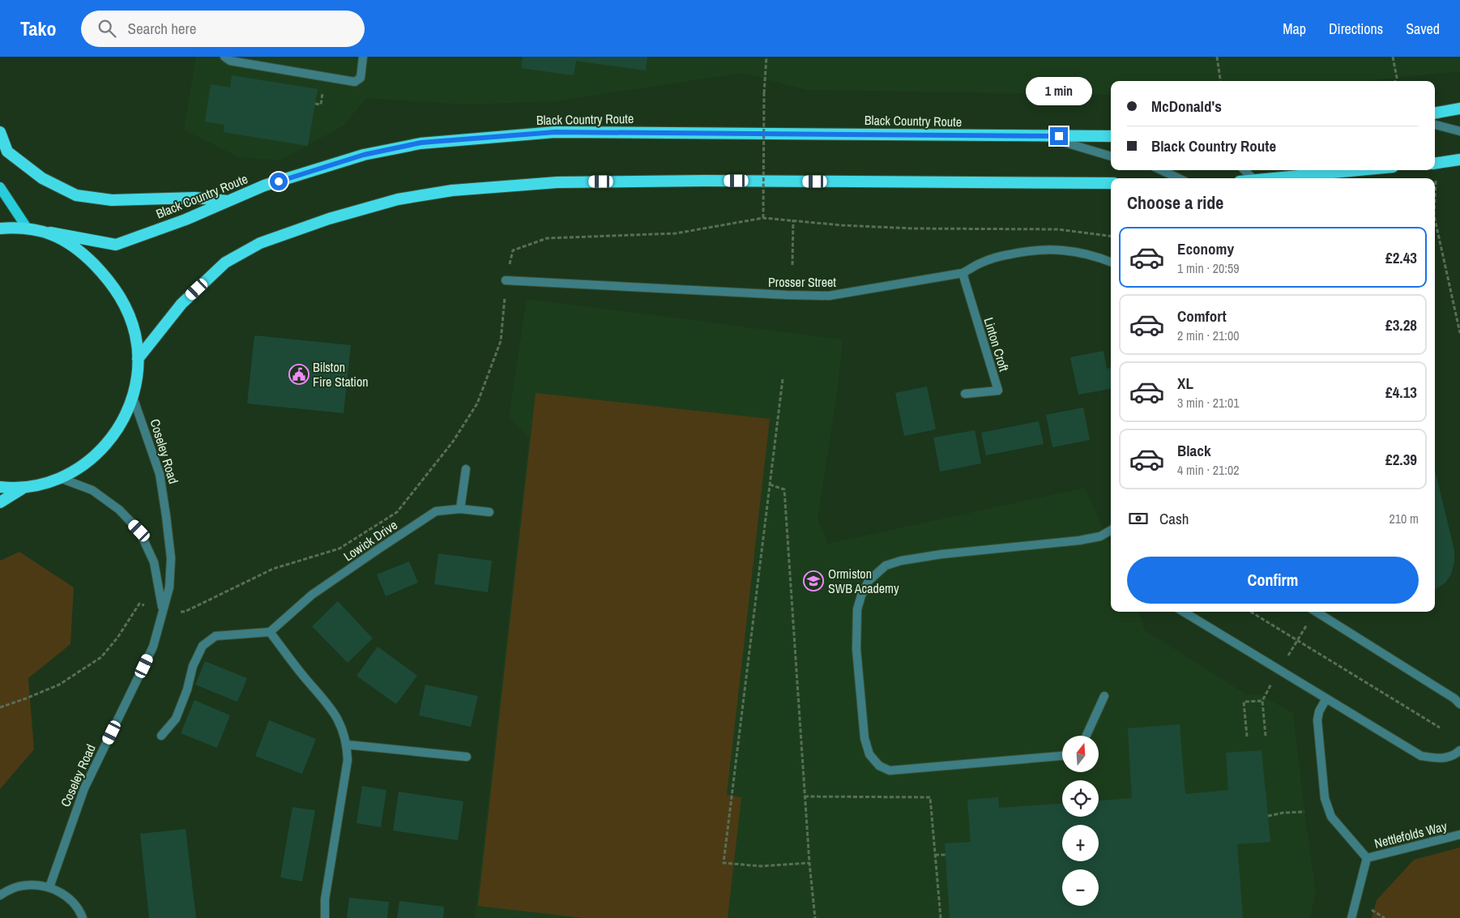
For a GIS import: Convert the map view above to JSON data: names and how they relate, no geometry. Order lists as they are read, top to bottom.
{
  "streets": {
    "highway": ["Black Country Route"],
    "street": [
      "Prosser Street",
      "Linton Croft",
      "Coseley Road",
      "Lowick Drive",
      "Nettlefolds Way"
    ]
  },
  "crossings": [
    ["Prosser Street", "Linton Croft"]
  ],
  "places": {
    "public building": ["Bilston Fire Station"],
    "school or university": ["Ormiston SWB Academy"]
  },
  "north": "top",
  "page": {
    "header": "Tako",
    "search": "Search here",
    "nav": ["Map", "Directions", "Saved"],
    "bubble": "1 min",
    "banner": ["McDonald's", "Black Country Route"],
    "heading": "Choose a ride",
    "list": [
      {
        "name": "Economy",
        "note": "1 min · 20:59",
        "value": "£2.43"
      },
      {
        "name": "Comfort",
        "note": "2 min · 21:00",
        "value": "£3.28"
      },
      {
        "name": "XL",
        "note": "3 min · 21:01",
        "value": "£4.13"
      },
      {
        "name": "Black",
        "note": "4 min · 21:02",
        "value": "£2.39"
      }
    ],
    "pay": ["Cash", "210 m"],
    "buttons": "Confirm",
    "map_buttons": ["+", "−"]
  }
}
